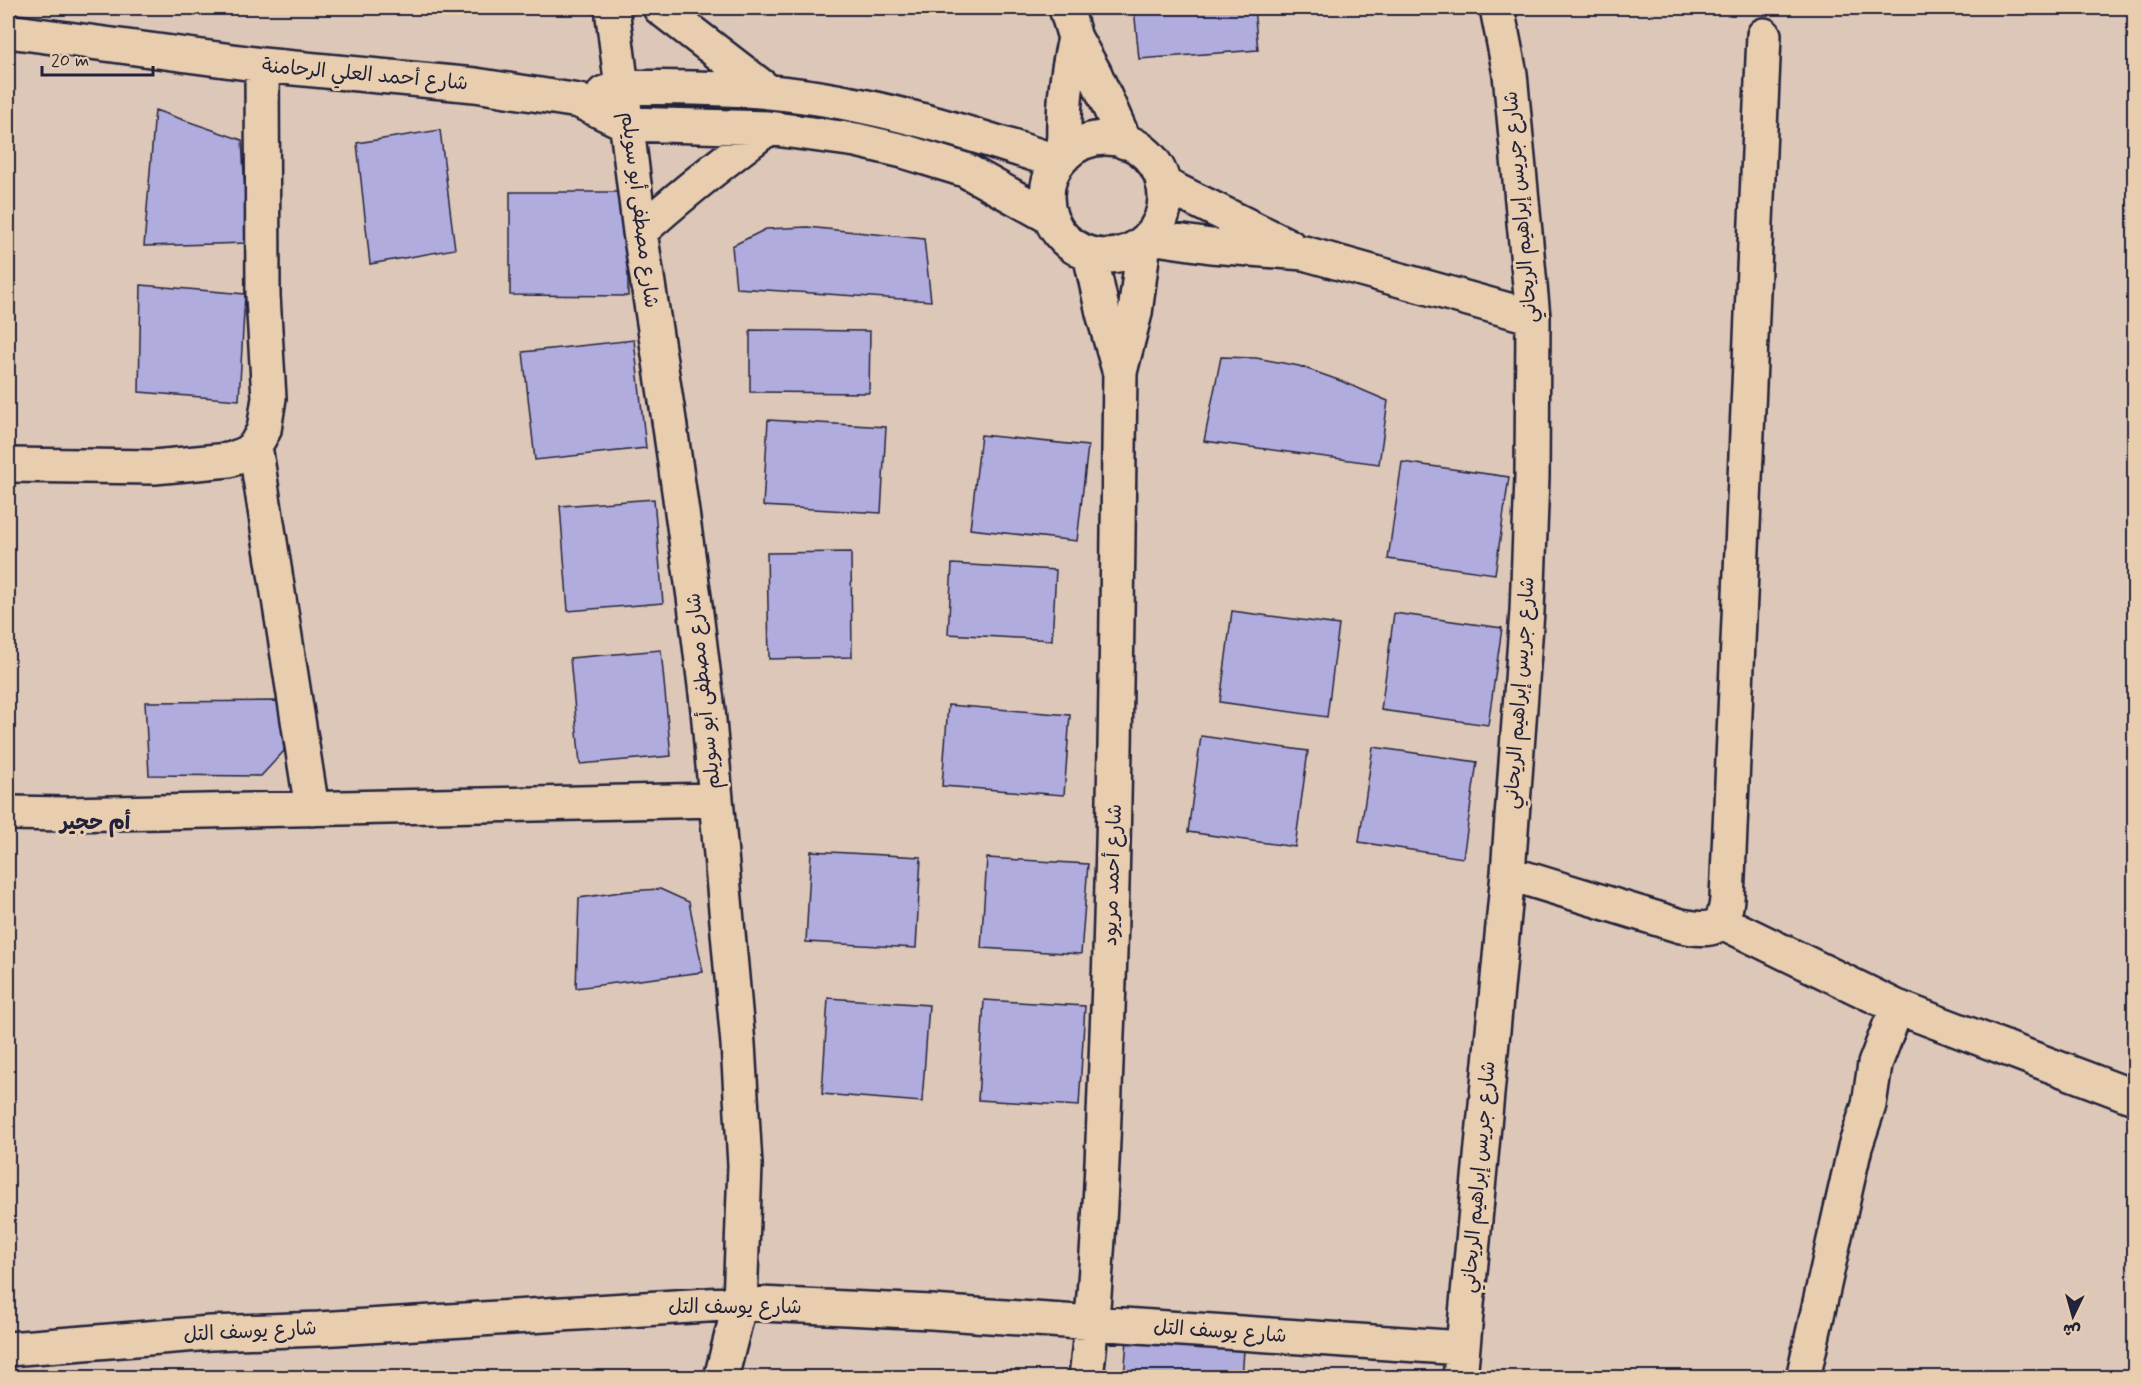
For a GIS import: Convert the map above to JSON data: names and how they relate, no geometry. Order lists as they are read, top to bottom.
{
  "streets": {
    "street": [
      "شارع أحمد العلي الرحامنة",
      "شارع جريس إبراهيم الريحاني",
      "شارع مصطفى أبو سويلم",
      "شارع أحمد مريود",
      "شارع يوسف التل"
    ]
  },
  "crossings": [
    ["شارع أحمد العلي الرحامنة", "شارع مصطفى أبو سويلم"],
    ["شارع أحمد العلي الرحامنة", "شارع أحمد مريود"],
    ["شارع جريس إبراهيم الريحاني", "شارع يوسف التل"],
    ["شارع مصطفى أبو سويلم", "شارع يوسف التل"],
    ["شارع أحمد مريود", "شارع يوسف التل"]
  ],
  "districts": ["أم حجير"],
  "scale_bar": "20 m",
  "north": "bottom"
}
